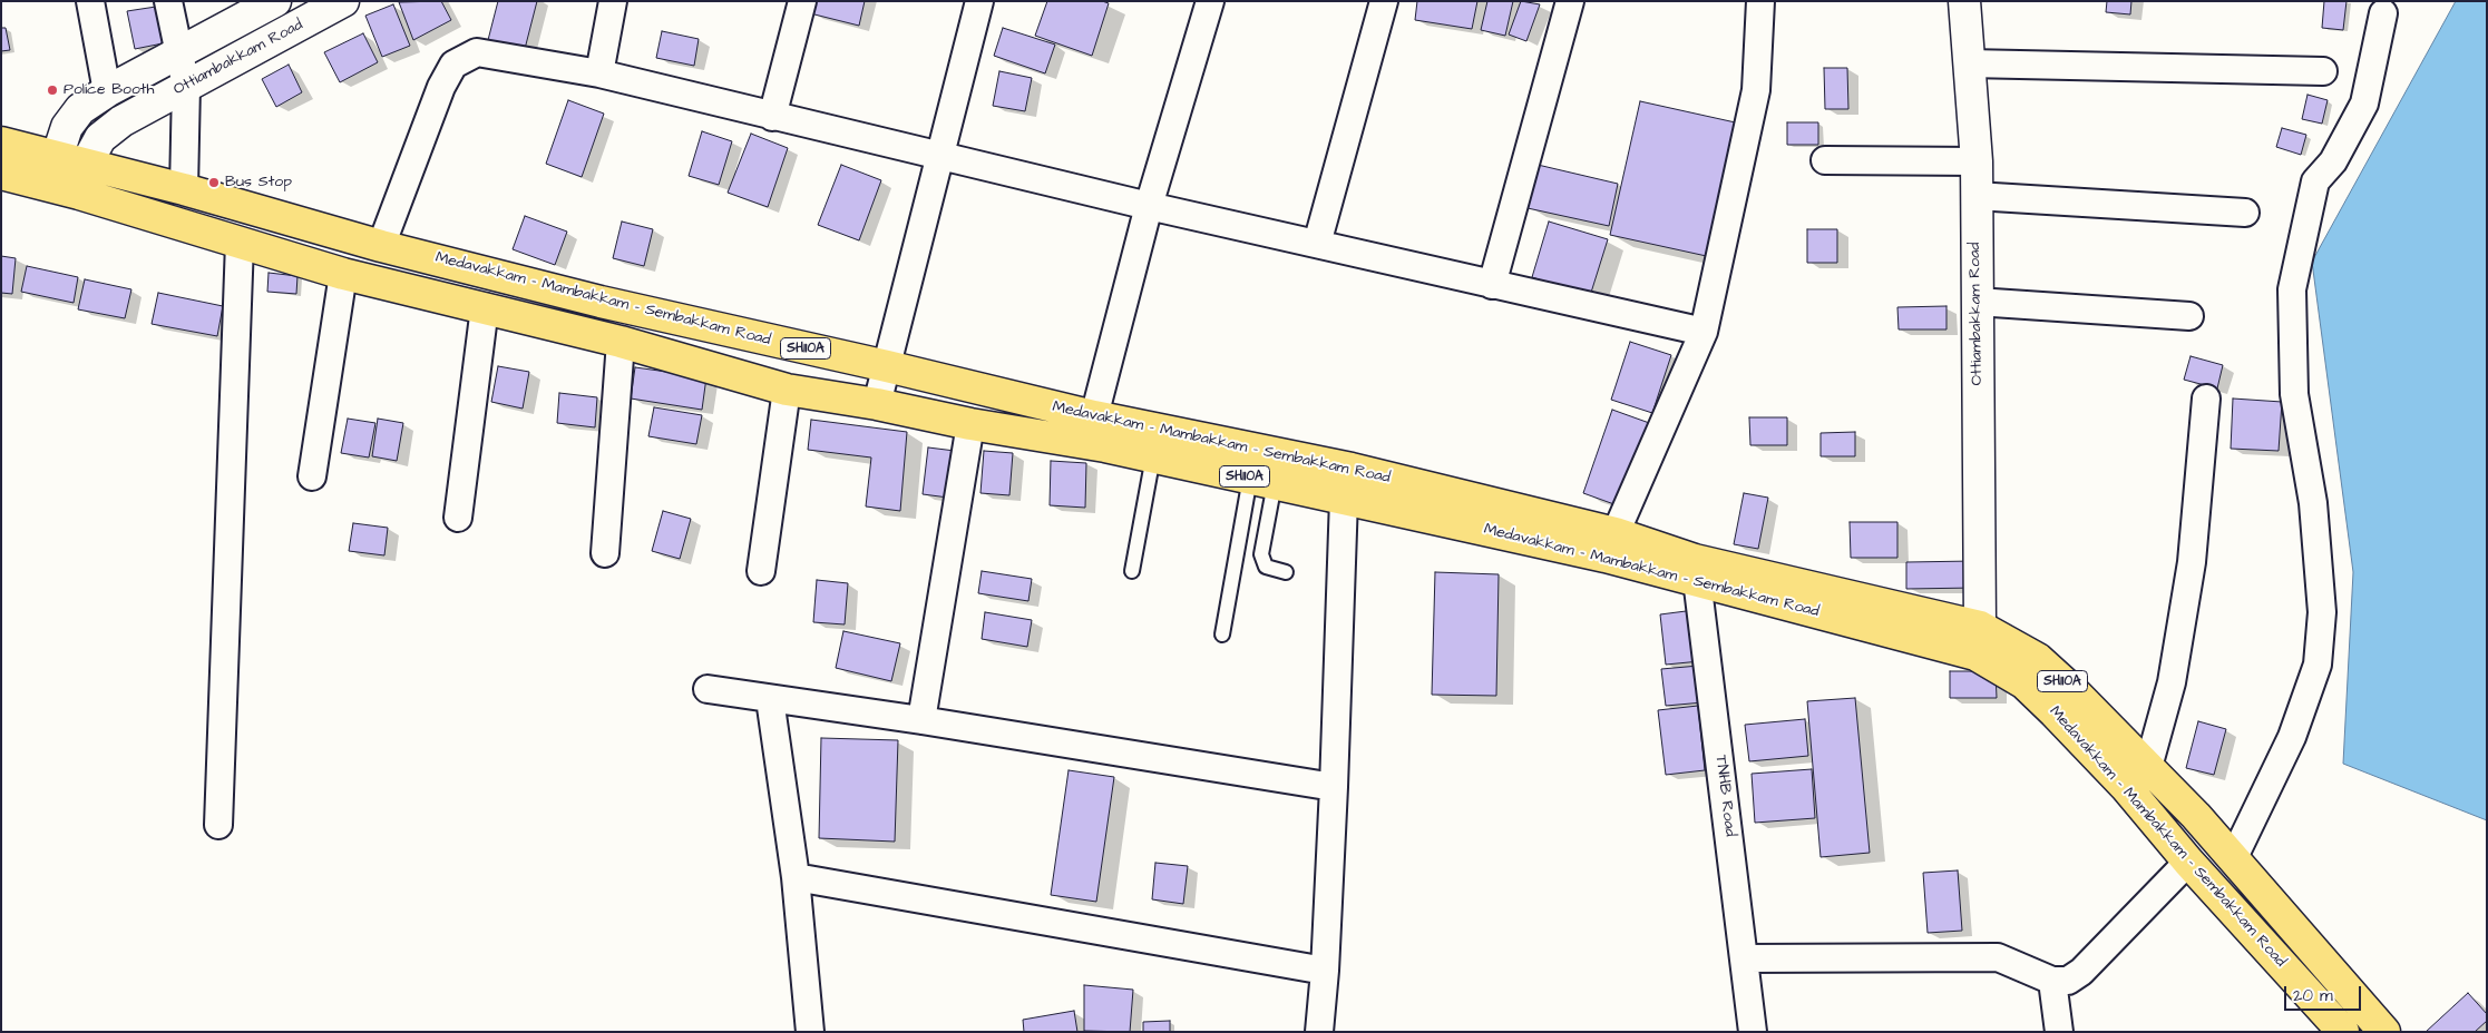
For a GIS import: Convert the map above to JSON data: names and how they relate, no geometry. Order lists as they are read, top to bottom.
{
  "streets": {
    "main road": ["Medavakkam - Mambakkam - Sembakkam Road", "SH110A"],
    "street": ["Ottiambakkam Road", "TNHB Road"]
  },
  "crossings": [
    ["Ottiambakkam Road", "Medavakkam - Mambakkam - Sembakkam Road"],
    ["Medavakkam - Mambakkam - Sembakkam Road", "TNHB Road"]
  ],
  "places": ["Police Booth", "Bus Stop"],
  "scale_bar": "20 m"
}
